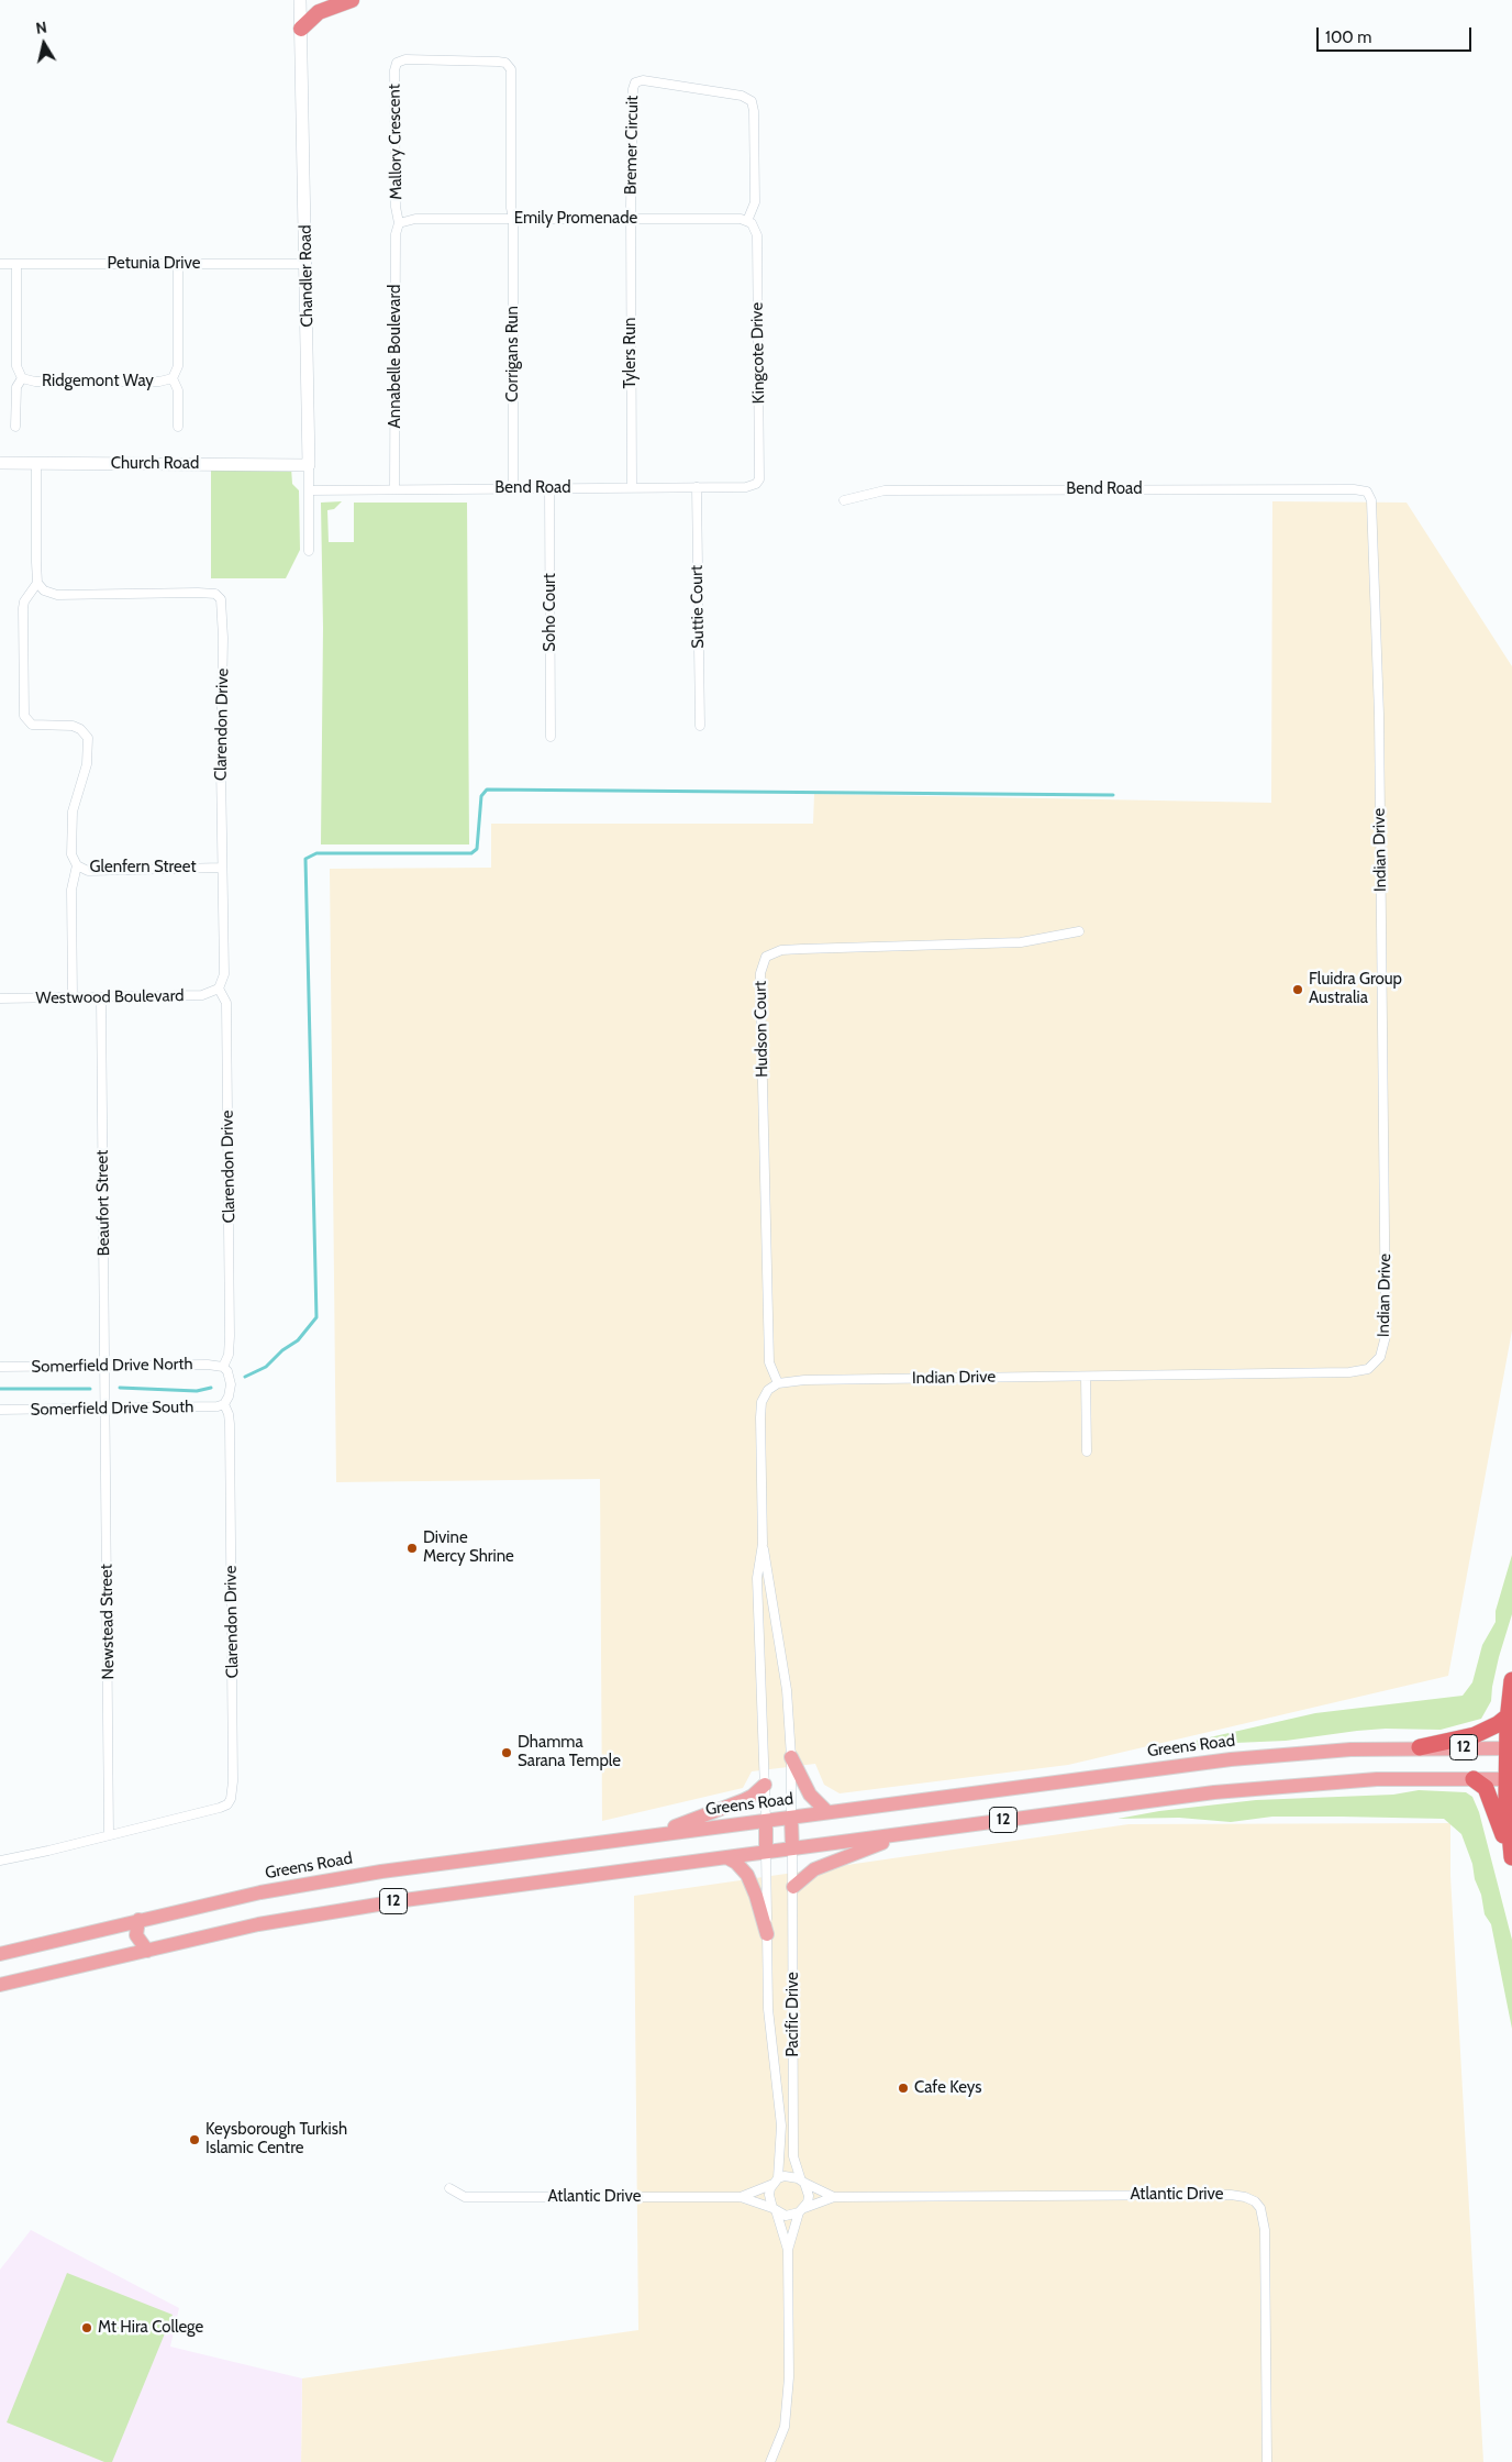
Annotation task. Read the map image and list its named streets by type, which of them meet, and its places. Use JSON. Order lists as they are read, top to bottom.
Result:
{
  "streets": {
    "main road": [
      "Chandler Road",
      "Church Road",
      "Greens Road",
      "12"
    ],
    "street": [
      "Mallory Crescent",
      "Bremer Circuit",
      "Emily Promenade",
      "Petunia Drive",
      "Tylers Run",
      "Kingcote Drive",
      "Corrigans Run",
      "Annabelle Boulevard",
      "Ridgemont Way",
      "Bend Road",
      "Suttie Court",
      "Soho Court",
      "Clarendon Drive",
      "Indian Drive",
      "Glenfern Street",
      "Westwood Boulevard",
      "Hudson Court",
      "Beaufort Street",
      "Somerfield Drive North",
      "Somerfield Drive South",
      "Newstead Street",
      "Pacific Drive",
      "Atlantic Drive"
    ]
  },
  "crossings": [
    ["Mallory Crescent", "Emily Promenade"],
    ["Mallory Crescent", "Corrigans Run"],
    ["Mallory Crescent", "Annabelle Boulevard"],
    ["Bremer Circuit", "Emily Promenade"],
    ["Bremer Circuit", "Tylers Run"],
    ["Bremer Circuit", "Kingcote Drive"],
    ["Emily Promenade", "Tylers Run"],
    ["Emily Promenade", "Kingcote Drive"],
    ["Emily Promenade", "Corrigans Run"],
    ["Emily Promenade", "Annabelle Boulevard"],
    ["Petunia Drive", "Chandler Road"],
    ["Chandler Road", "Church Road"],
    ["Chandler Road", "Bend Road"],
    ["Tylers Run", "Bend Road"],
    ["Kingcote Drive", "Bend Road"],
    ["Corrigans Run", "Bend Road"],
    ["Annabelle Boulevard", "Bend Road"],
    ["Bend Road", "Suttie Court"],
    ["Bend Road", "Soho Court"],
    ["Bend Road", "Indian Drive"],
    ["Clarendon Drive", "Glenfern Street"],
    ["Clarendon Drive", "Westwood Boulevard"],
    ["Clarendon Drive", "Somerfield Drive North"],
    ["Clarendon Drive", "Somerfield Drive South"],
    ["Clarendon Drive", "Newstead Street"],
    ["Indian Drive", "Hudson Court"],
    ["Westwood Boulevard", "Beaufort Street"],
    ["Beaufort Street", "Somerfield Drive North"],
    ["Beaufort Street", "Somerfield Drive South"],
    ["Beaufort Street", "Newstead Street"],
    ["Somerfield Drive South", "Newstead Street"],
    ["12", "Pacific Drive"],
    ["Pacific Drive", "Atlantic Drive"]
  ],
  "places": [
    "Fluidra Group Australia",
    "Divine Mercy Shrine",
    "Dhamma Sarana Temple",
    "Cafe Keys",
    "Keysborough Turkish Islamic Centre",
    "Mt Hira College"
  ],
  "scale_bar": "100 m",
  "north": "top"
}
